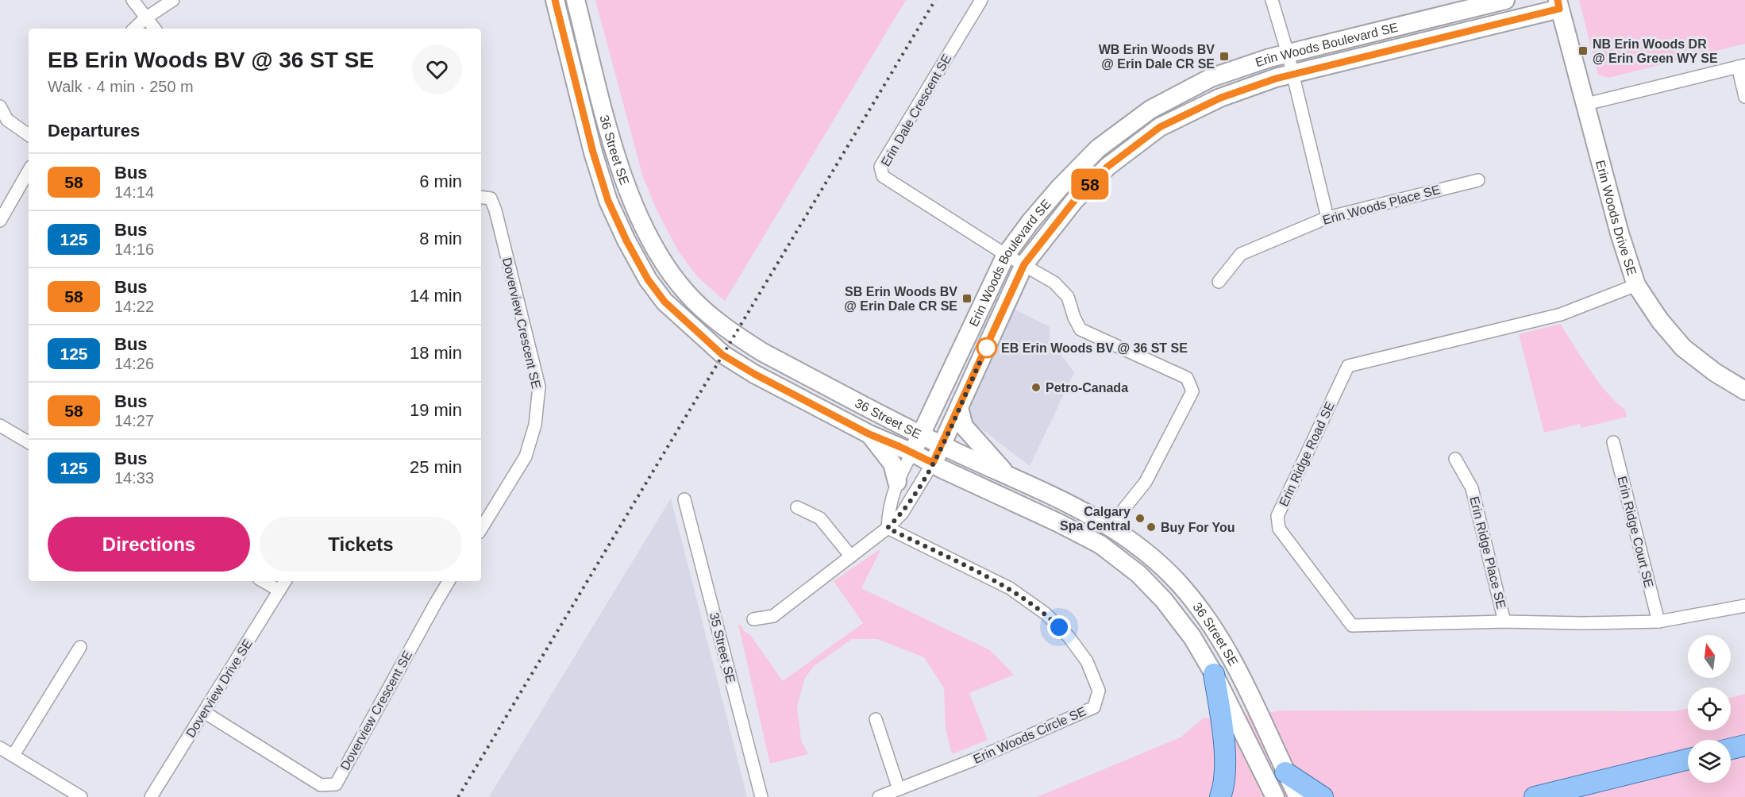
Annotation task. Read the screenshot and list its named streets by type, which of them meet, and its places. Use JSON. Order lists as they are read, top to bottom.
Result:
{
  "streets": {
    "main road": ["Erin Woods Boulevard SE", "36 Street SE", "Erin Woods Drive SE"],
    "street": [
      "Erin Dale Crescent SE",
      "Erin Woods Place SE",
      "Doverview Crescent SE",
      "Erin Ridge Road SE",
      "Erin Ridge Court SE",
      "Erin Ridge Place SE",
      "35 Street SE",
      "Doverview Drive SE",
      "Erin Woods Circle SE"
    ]
  },
  "crossings": [
    ["Erin Woods Boulevard SE", "Erin Dale Crescent SE"],
    ["Erin Woods Boulevard SE", "36 Street SE"],
    ["Erin Woods Boulevard SE", "Erin Woods Drive SE"],
    ["Erin Dale Crescent SE", "36 Street SE"],
    ["Erin Woods Drive SE", "Erin Ridge Road SE"],
    ["Doverview Crescent SE", "Doverview Drive SE"],
    ["Erin Ridge Road SE", "Erin Ridge Court SE"],
    ["Erin Ridge Road SE", "Erin Ridge Place SE"]
  ],
  "places": {
    "transit": ["NB Erin Woods DR @ Erin Green WY SE", "WB Erin Woods BV @ Erin Dale CR SE", "SB Erin Woods BV @ Erin Dale CR SE"],
    "other": [
      "EB Erin Woods BV @ 36 ST SE",
      "Petro-Canada",
      "Calgary Spa Central",
      "Buy For You"
    ]
  },
  "lines": ["bus line 58"],
  "north": "top",
  "page": {
    "on_map": "58",
    "heading": [
      ["EB Erin Woods BV @ 36 ST SE", "Walk · 4 min · 250 m"],
      "Departures"
    ],
    "list": [
      {
        "mark": "58",
        "name": "Bus",
        "note": "14:14",
        "value": "6 min"
      },
      {
        "mark": "125",
        "name": "Bus",
        "note": "14:16",
        "value": "8 min"
      },
      {
        "mark": "58",
        "name": "Bus",
        "note": "14:22",
        "value": "14 min"
      },
      {
        "mark": "125",
        "name": "Bus",
        "note": "14:26",
        "value": "18 min"
      },
      {
        "mark": "58",
        "name": "Bus",
        "note": "14:27",
        "value": "19 min"
      },
      {
        "mark": "125",
        "name": "Bus",
        "note": "14:33",
        "value": "25 min"
      }
    ],
    "buttons": ["Directions", "Tickets"]
  }
}
